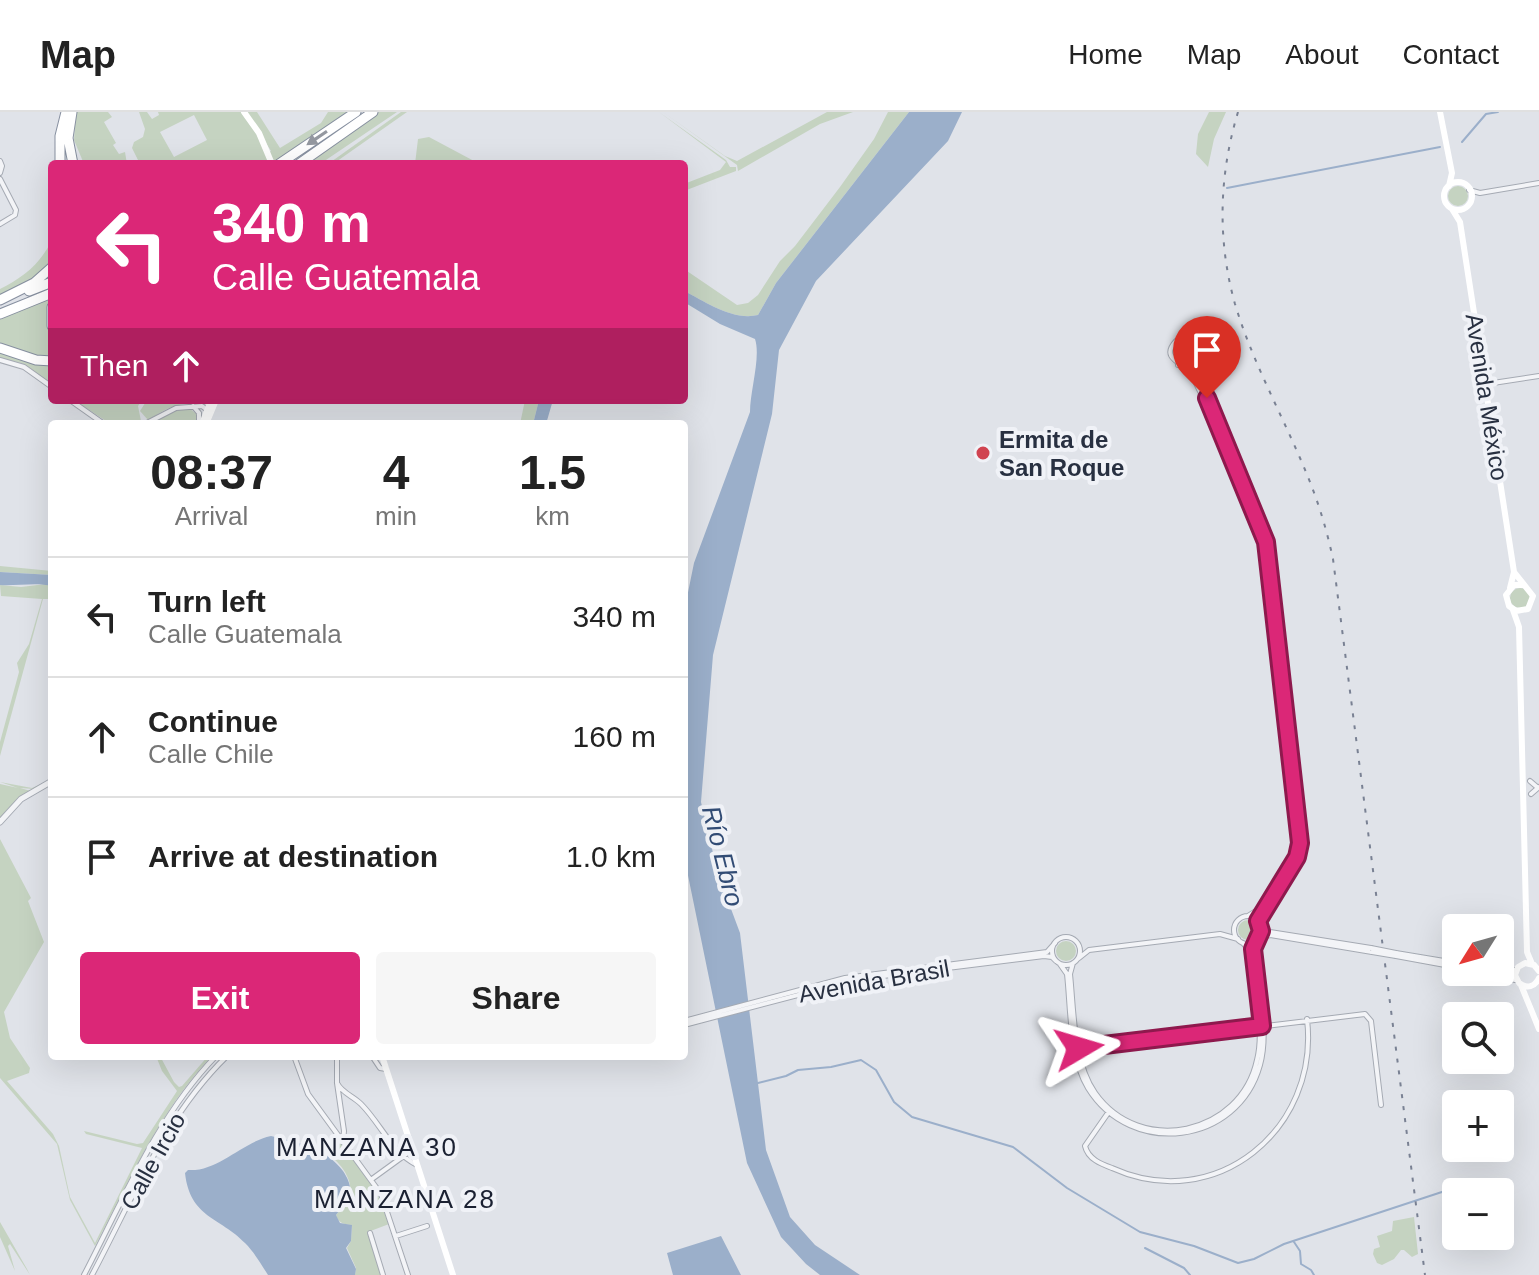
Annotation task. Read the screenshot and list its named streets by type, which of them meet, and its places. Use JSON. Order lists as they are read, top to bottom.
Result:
{
  "streets": {
    "main road": ["Avenida México"],
    "street": ["Avenida Brasil", "Calle Ircio"]
  },
  "districts": ["MANZANA 30", "MANZANA 28"],
  "water": ["Río Ebro"],
  "places": ["Ermita de San Roque"],
  "north": "bottom left",
  "page": {
    "header": "Map",
    "nav": [
      "Home",
      "Map",
      "About",
      "Contact"
    ],
    "turn": ["340 m", "Calle Guatemala"],
    "then": "Then",
    "eta": [
      "08:37",
      "Arrival",
      "4",
      "min",
      "1.5",
      "km"
    ],
    "list": [
      {
        "name": "Turn left",
        "note": "Calle Guatemala",
        "value": "340 m"
      },
      {
        "name": "Continue",
        "note": "Calle Chile",
        "value": "160 m"
      },
      {
        "name": "Arrive at destination",
        "value": "1.0 km"
      }
    ],
    "map_buttons": ["+", "−"],
    "buttons": ["Exit", "Share"]
  }
}
